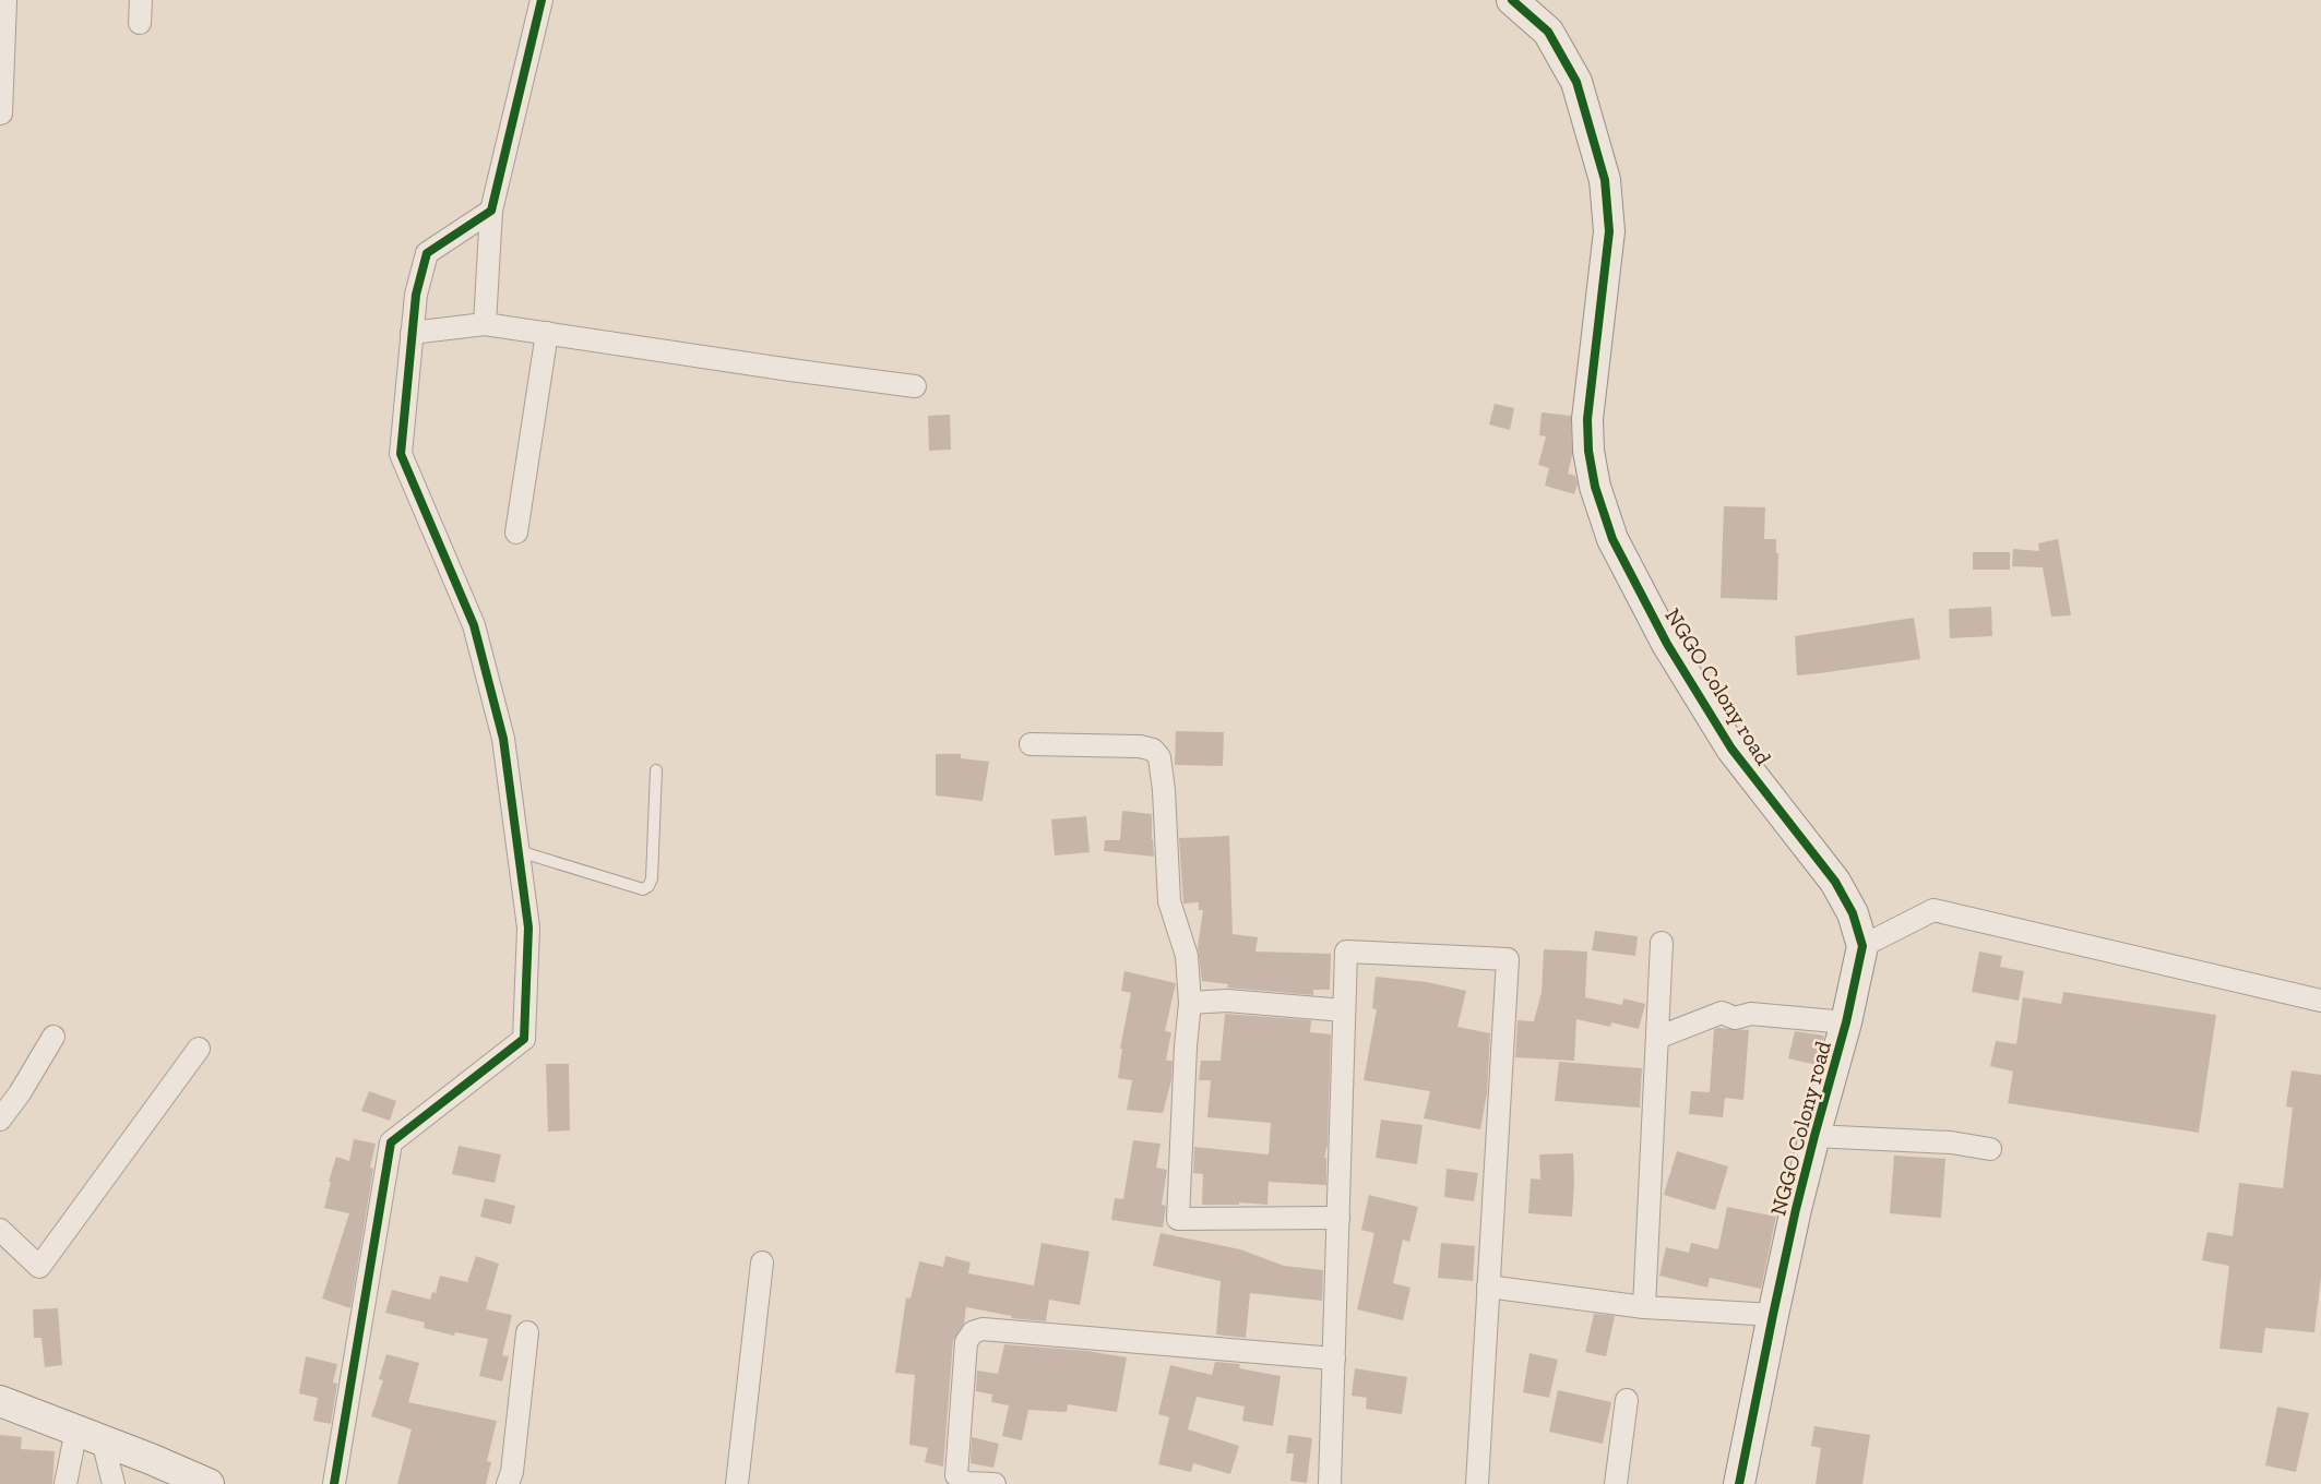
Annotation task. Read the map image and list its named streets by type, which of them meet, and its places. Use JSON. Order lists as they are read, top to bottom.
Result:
{
  "streets": {
    "street": ["NGGO Colony road"]
  }
}
